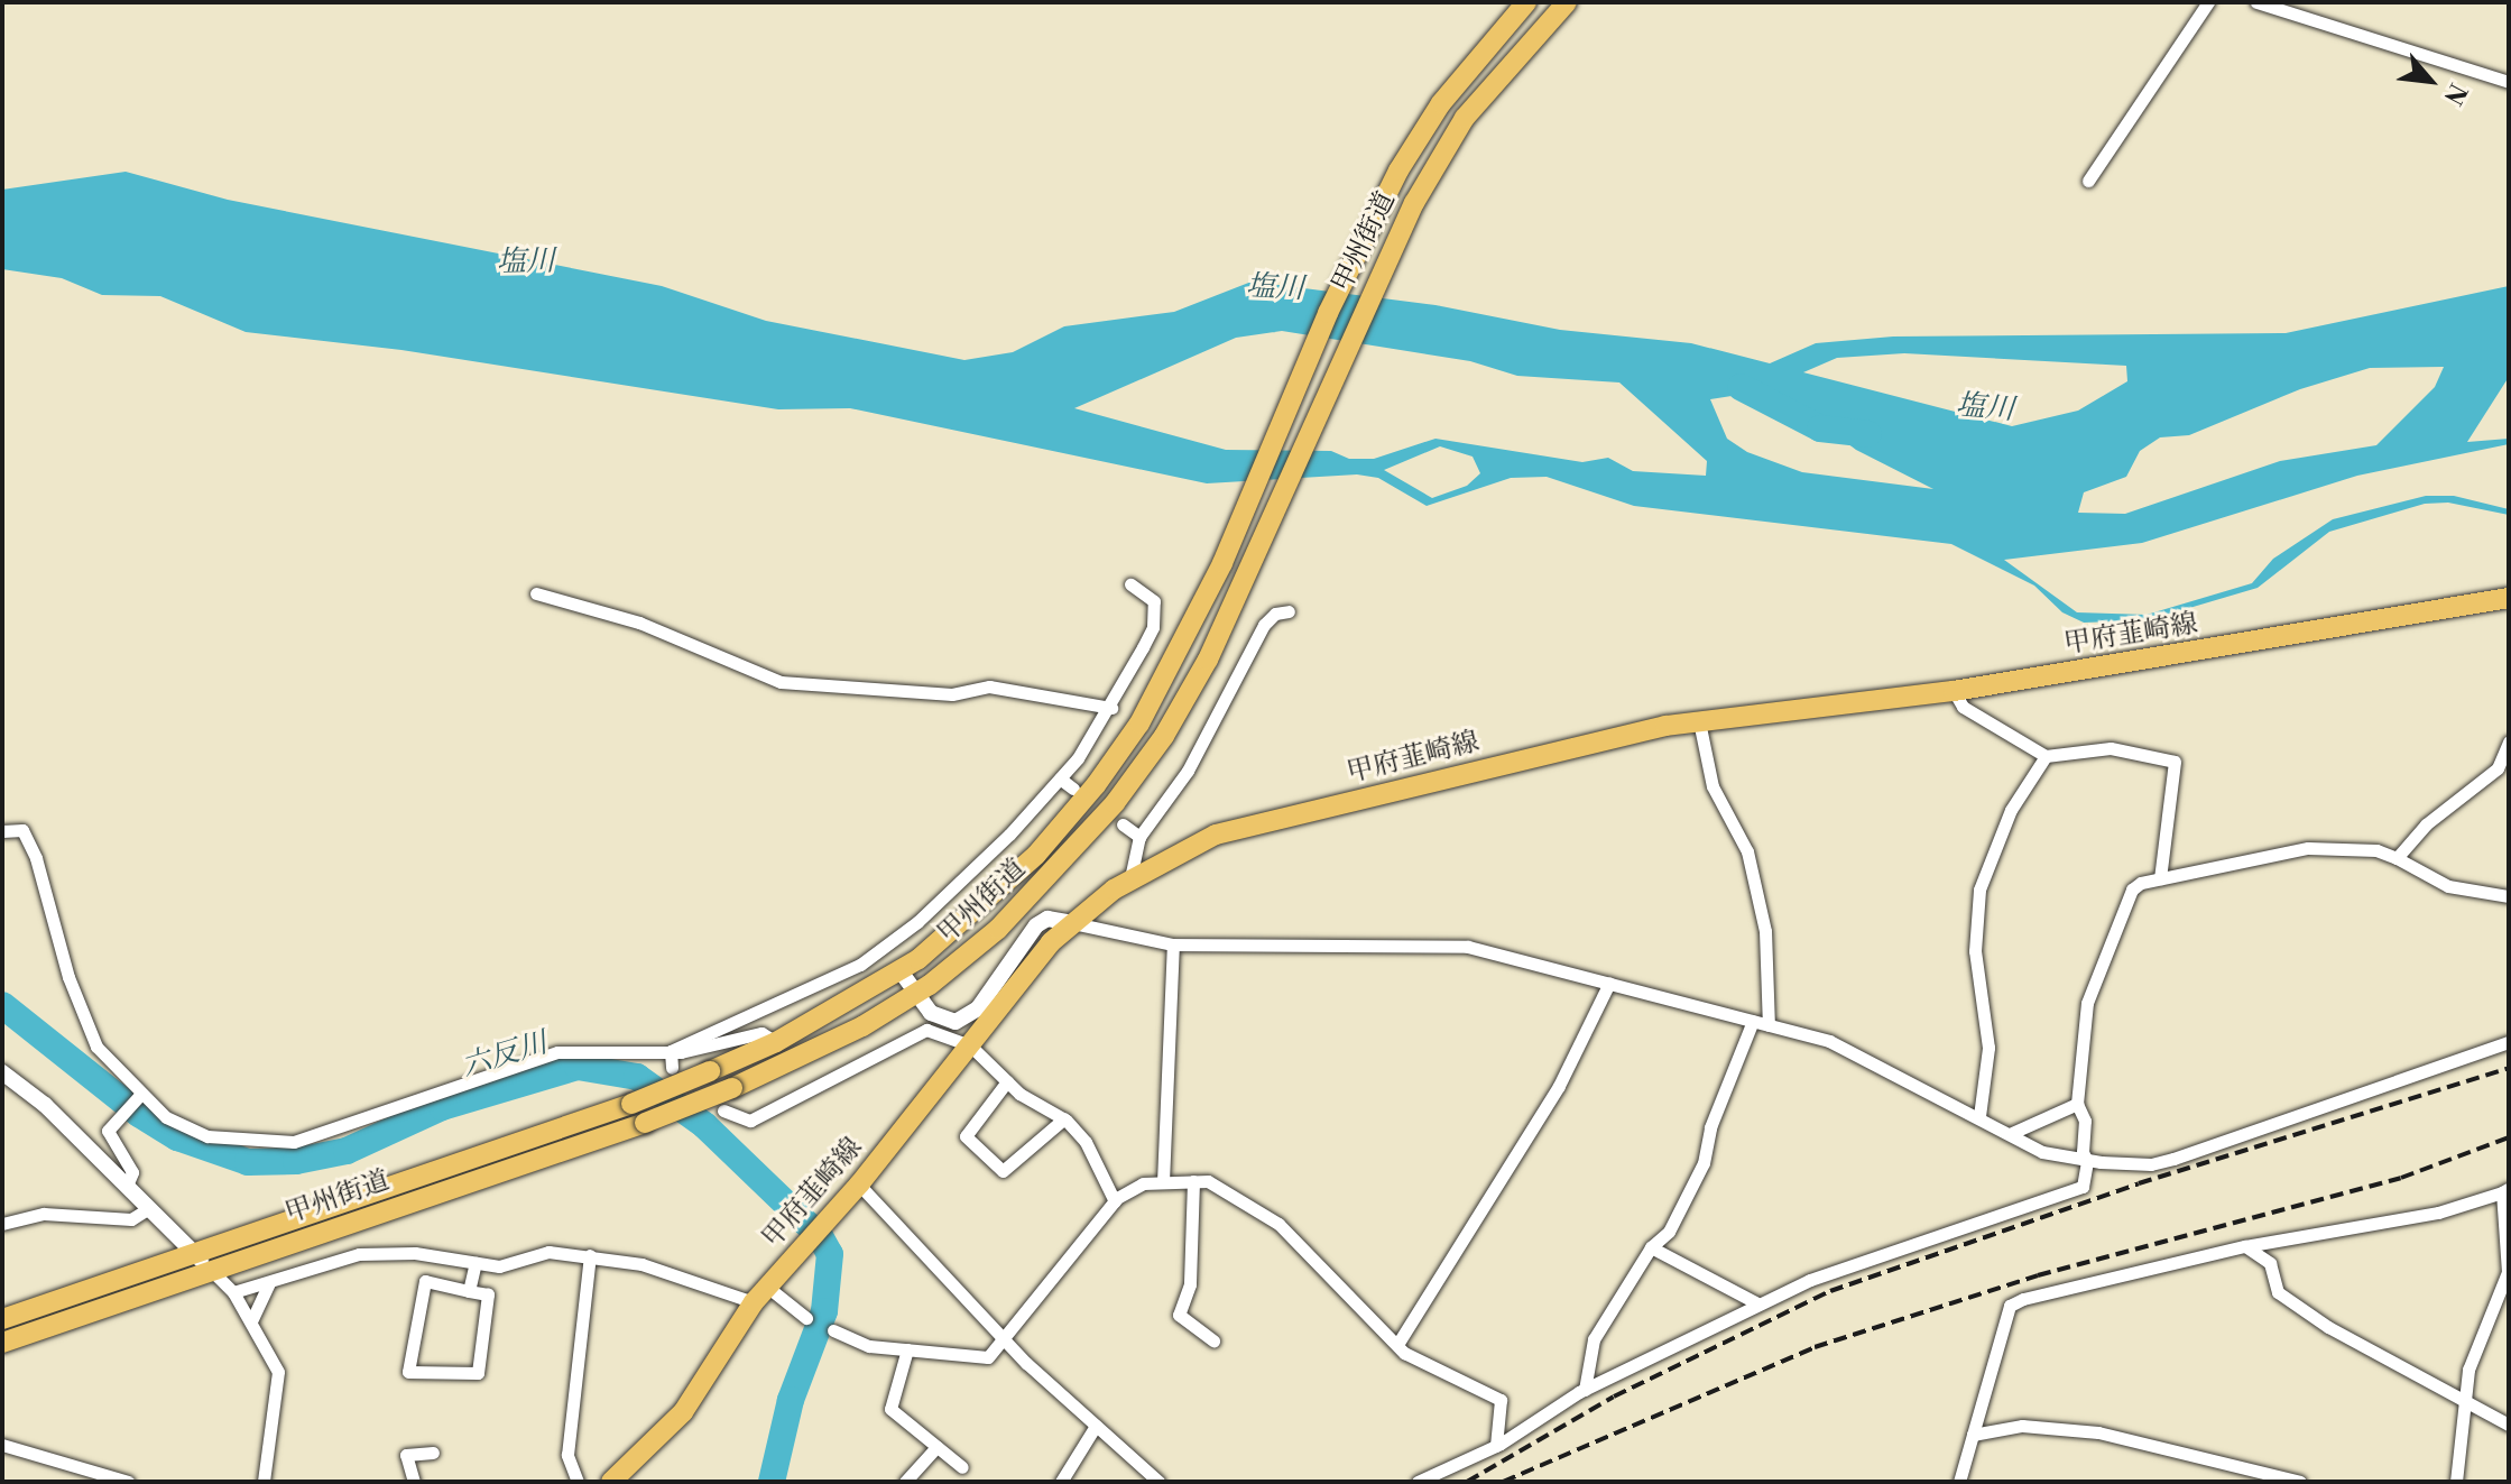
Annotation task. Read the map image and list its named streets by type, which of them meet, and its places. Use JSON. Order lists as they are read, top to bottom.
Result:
{
  "streets": {
    "main road": ["甲州街道", "甲府韮崎線"]
  },
  "water": ["塩川", "六反川"],
  "north": "bottom right"
}
